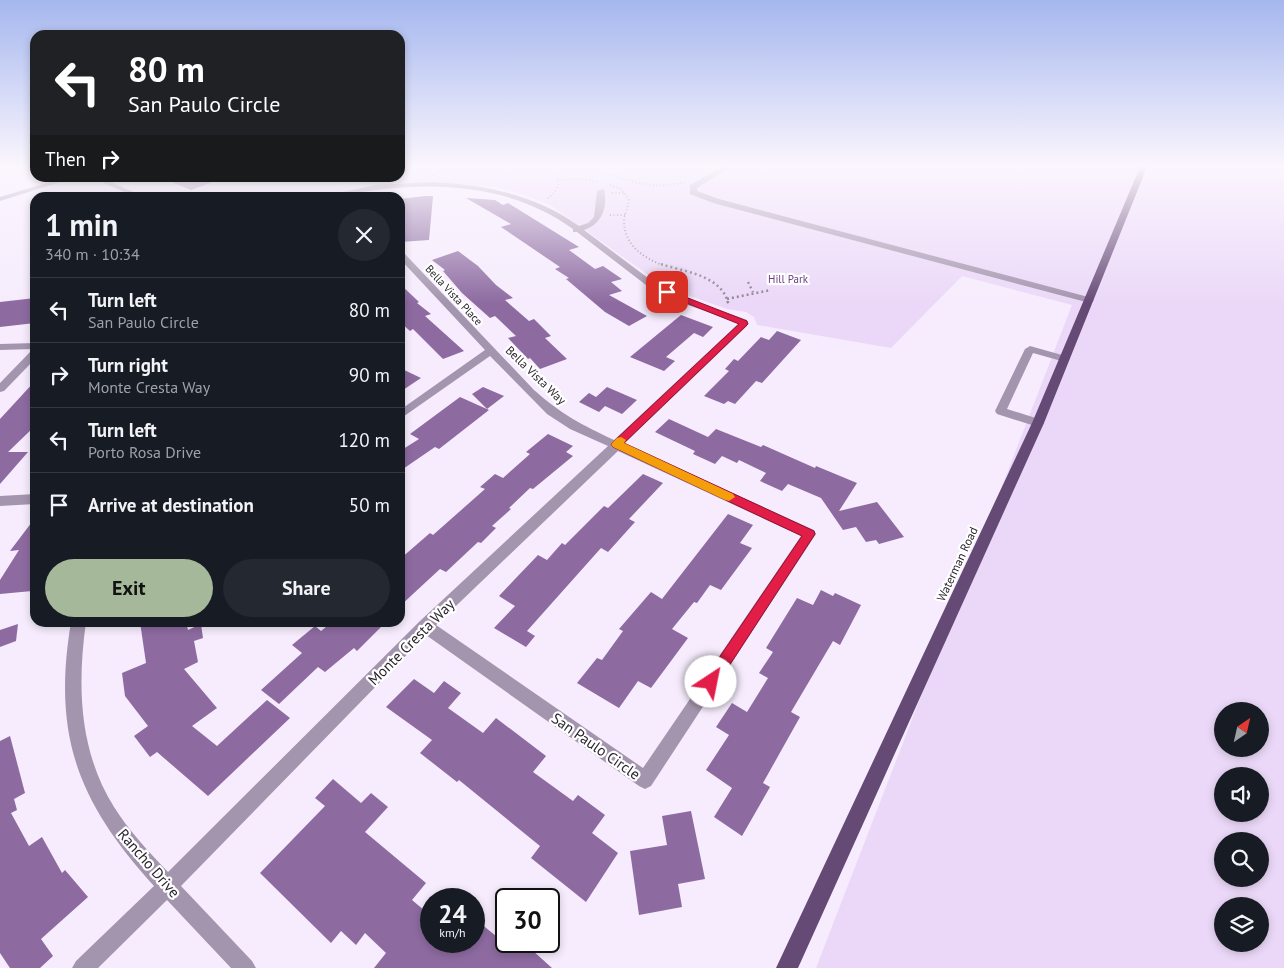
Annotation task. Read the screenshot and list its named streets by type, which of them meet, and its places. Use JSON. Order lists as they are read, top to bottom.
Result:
{
  "streets": {
    "main road": ["Waterman Road"],
    "street": [
      "Bella Vista Place",
      "Bella Vista Way",
      "Monte Cresta Way",
      "San Paulo Circle",
      "Rancho Drive"
    ]
  },
  "crossings": [
    ["Bella Vista Place", "Bella Vista Way"],
    ["Bella Vista Way", "Monte Cresta Way"],
    ["Bella Vista Way", "San Paulo Circle"],
    ["Monte Cresta Way", "San Paulo Circle"],
    ["Monte Cresta Way", "Rancho Drive"]
  ],
  "parks": ["Hill Park"],
  "north": "top right",
  "page": {
    "turn": ["80 m", "San Paulo Circle"],
    "then": "Then",
    "heading": ["1 min", "340 m · 10:34"],
    "list": [
      {
        "name": "Turn left",
        "note": "San Paulo Circle",
        "value": "80 m"
      },
      {
        "name": "Turn right",
        "note": "Monte Cresta Way",
        "value": "90 m"
      },
      {
        "name": "Turn left",
        "note": "Porto Rosa Drive",
        "value": "120 m"
      },
      {
        "name": "Arrive at destination",
        "value": "50 m"
      }
    ],
    "buttons": ["Exit", "Share"],
    "speed": "24 km/h",
    "limit": "30"
  }
}
